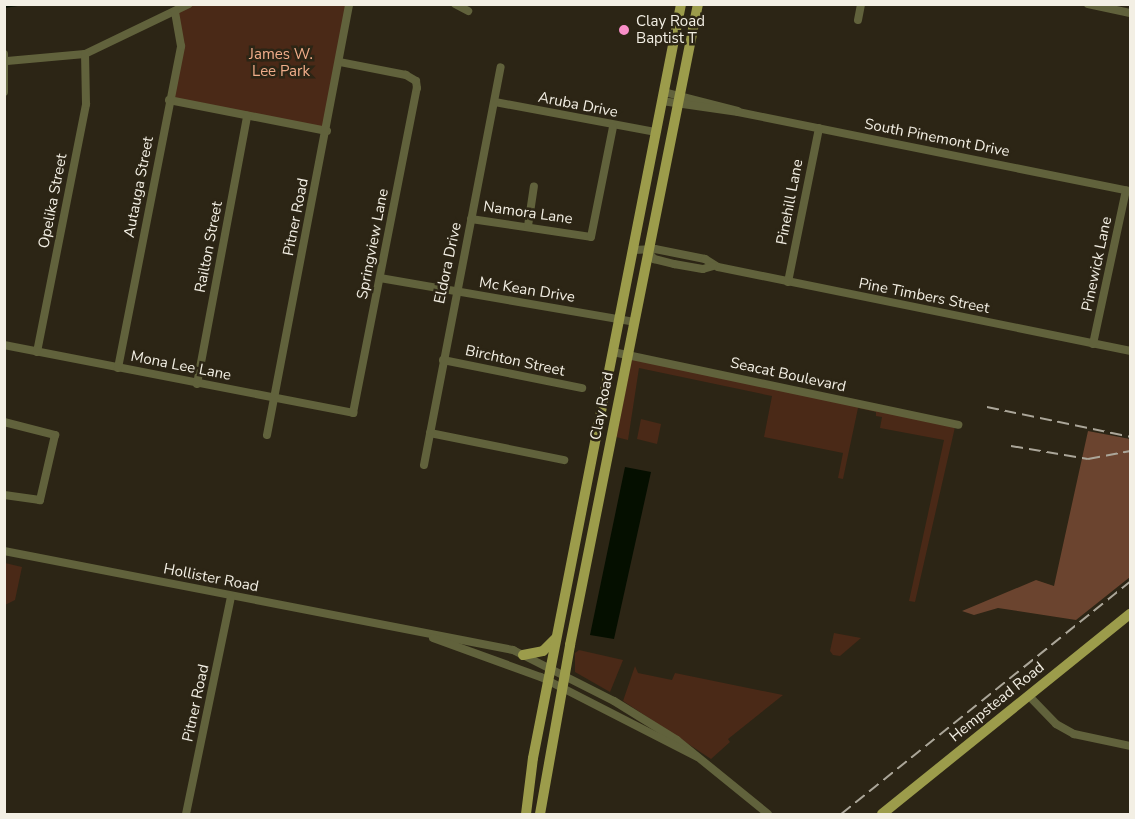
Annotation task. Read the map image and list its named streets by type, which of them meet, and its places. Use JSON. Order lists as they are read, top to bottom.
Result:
{
  "streets": {
    "main road": ["Clay Road", "Hempstead Road"],
    "street": [
      "Aruba Drive",
      "South Pinemont Drive",
      "Autauga Street",
      "Opelika Street",
      "Pinehill Lane",
      "Namora Lane",
      "Pitner Road",
      "Springview Lane",
      "Railton Street",
      "Eldora Drive",
      "Pinewick Lane",
      "Mc Kean Drive",
      "Pine Timbers Street",
      "Birchton Street",
      "Mona Lee Lane",
      "Seacat Boulevard",
      "Hollister Road"
    ]
  },
  "crossings": [
    ["Aruba Drive", "Namora Lane"],
    ["Aruba Drive", "Eldora Drive"],
    ["Aruba Drive", "Clay Road"],
    ["South Pinemont Drive", "Pinehill Lane"],
    ["South Pinemont Drive", "Pinewick Lane"],
    ["South Pinemont Drive", "Clay Road"],
    ["Autauga Street", "Mona Lee Lane"],
    ["Opelika Street", "Mona Lee Lane"],
    ["Pinehill Lane", "Pine Timbers Street"],
    ["Namora Lane", "Eldora Drive"],
    ["Pitner Road", "Springview Lane"],
    ["Pitner Road", "Mona Lee Lane"],
    ["Pitner Road", "Hollister Road"],
    ["Springview Lane", "Mc Kean Drive"],
    ["Springview Lane", "Mona Lee Lane"],
    ["Railton Street", "Mona Lee Lane"],
    ["Eldora Drive", "Mc Kean Drive"],
    ["Eldora Drive", "Birchton Street"],
    ["Pinewick Lane", "Pine Timbers Street"],
    ["Mc Kean Drive", "Clay Road"],
    ["Pine Timbers Street", "Clay Road"],
    ["Seacat Boulevard", "Clay Road"],
    ["Clay Road", "Hollister Road"]
  ],
  "parks": ["James W. Lee Park"],
  "places": ["Clay Road Baptist T"]
}
